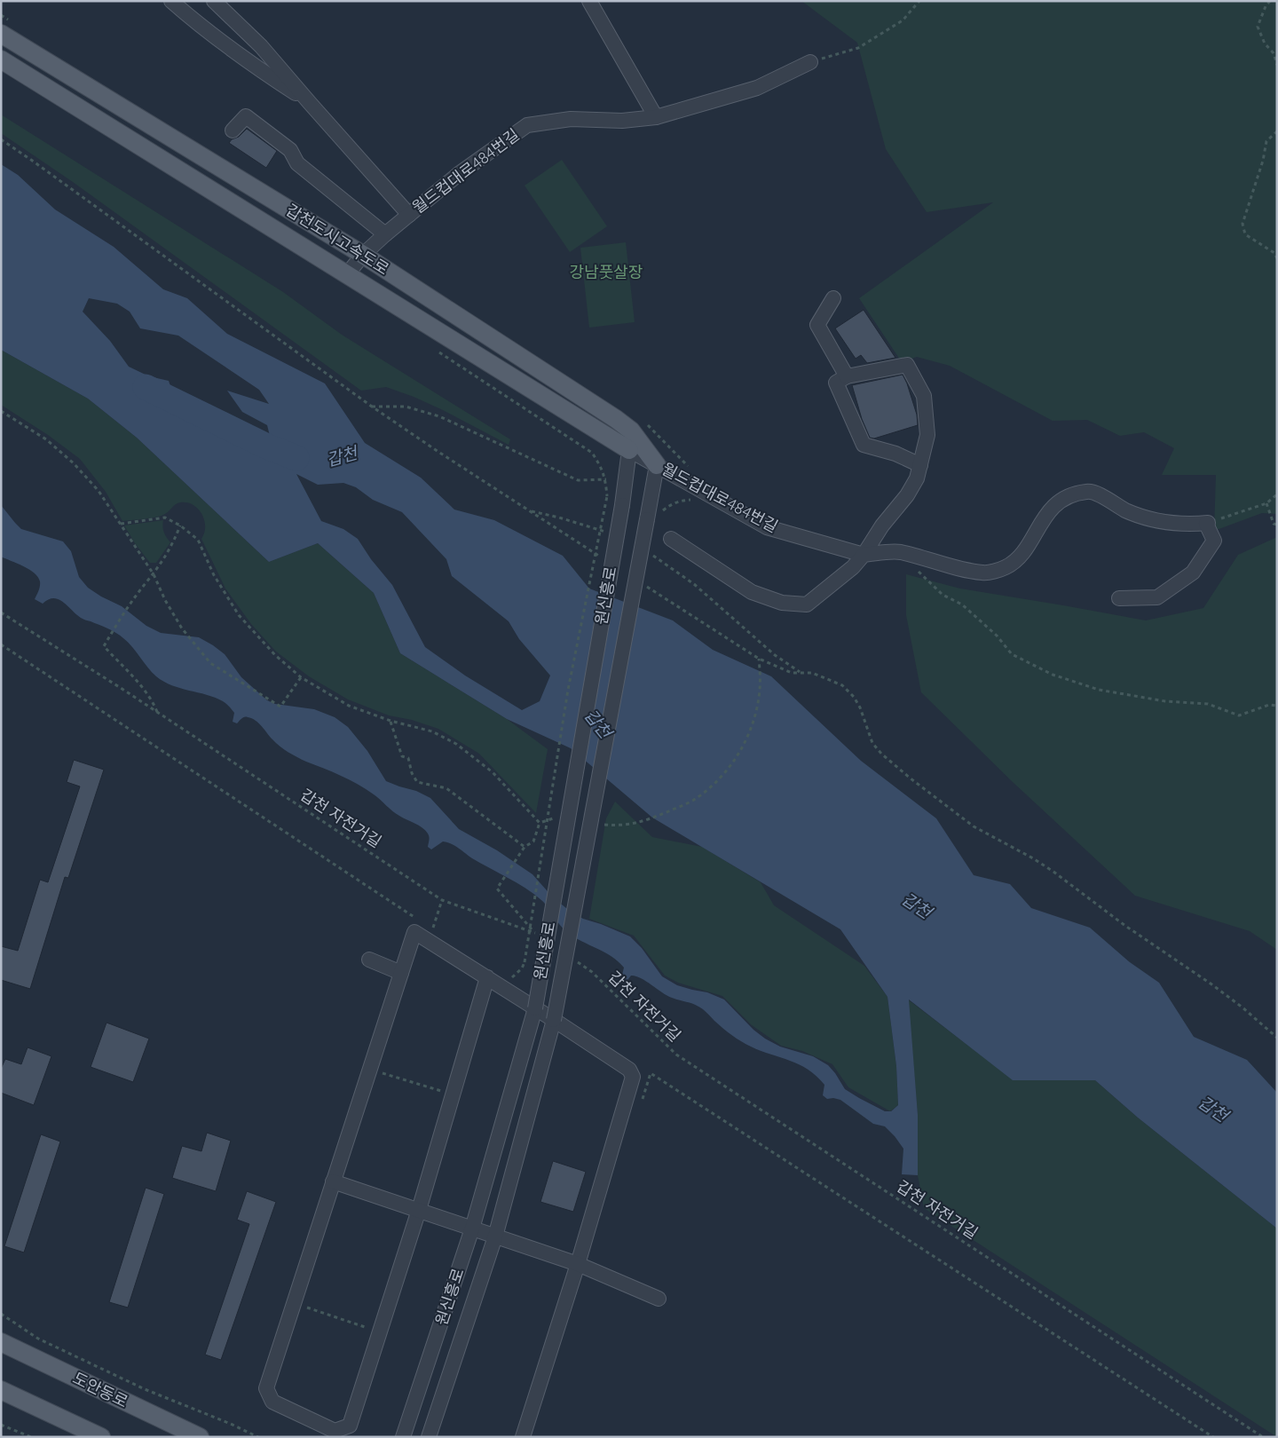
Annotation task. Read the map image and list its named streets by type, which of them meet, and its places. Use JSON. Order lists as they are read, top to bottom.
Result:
{
  "streets": {
    "main road": ["갑천도시고속도로", "도안동로"],
    "street": ["월드컵대로484번길", "원신흥로"],
    "path": ["갑천 자전거길"]
  },
  "crossings": [
    ["월드컵대로484번길", "갑천도시고속도로"],
    ["월드컵대로484번길", "원신흥로"],
    ["갑천도시고속도로", "원신흥로"]
  ],
  "water": ["갑천"],
  "parks": ["강남풋살장"]
}
